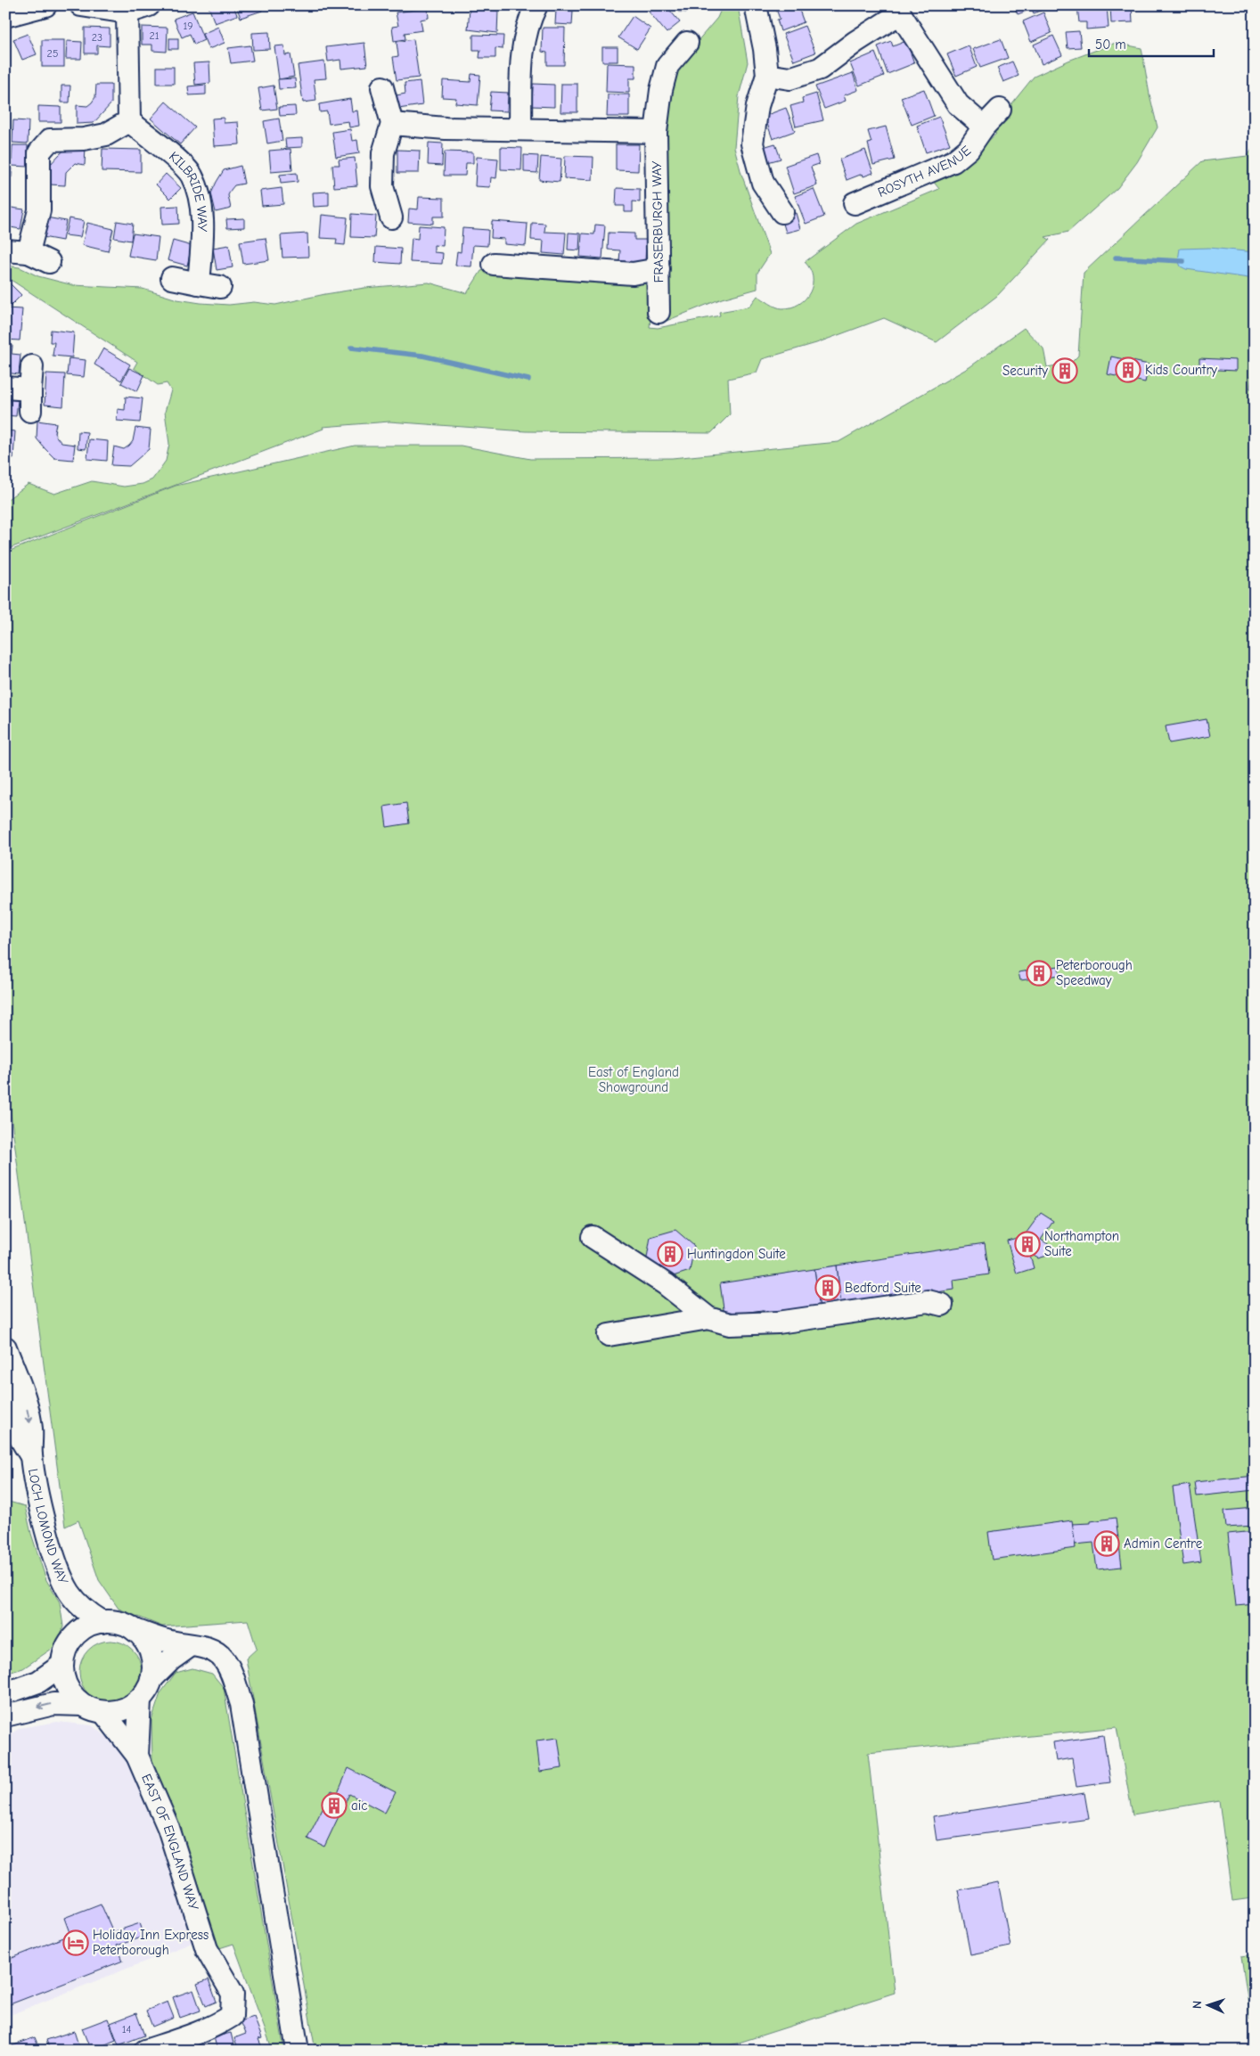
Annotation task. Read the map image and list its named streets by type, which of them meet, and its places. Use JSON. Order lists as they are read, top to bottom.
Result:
{
  "streets": {
    "street": [
      "ROSYTH AVENUE",
      "KILBRIDE WAY",
      "FRASERBURGH WAY",
      "LOCH LOMOND WAY",
      "EAST OF ENGLAND WAY"
    ]
  },
  "crossings": [
    ["LOCH LOMOND WAY", "EAST OF ENGLAND WAY"]
  ],
  "parks": ["East of England Showground"],
  "places": {
    "building": [
      "Kids Country",
      "Security",
      "Peterborough Speedway",
      "Northampton Suite",
      "Huntingdon Suite",
      "Bedford Suite",
      "Admin Centre",
      "aic"
    ],
    "hotel": ["Holiday Inn Express Peterborough"]
  },
  "house_numbers": [
    "19",
    "21",
    "23",
    "25",
    "14"
  ],
  "scale_bar": "50 m",
  "north": "left"
}
